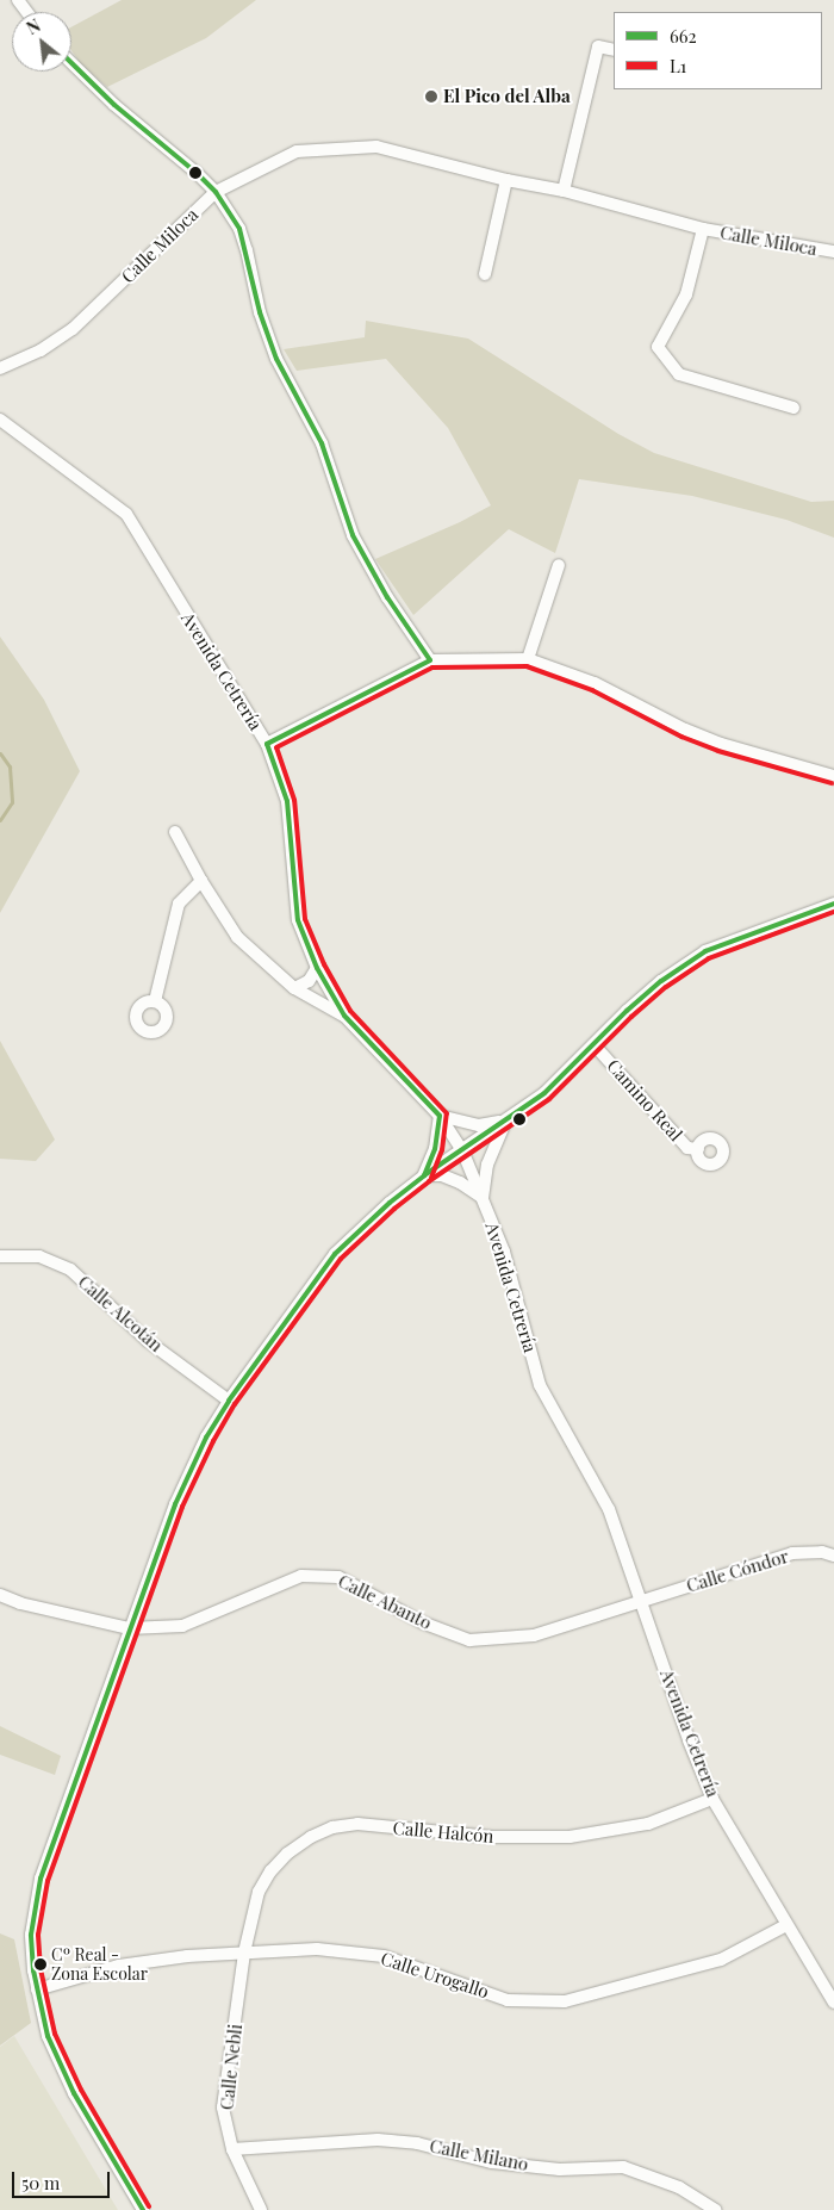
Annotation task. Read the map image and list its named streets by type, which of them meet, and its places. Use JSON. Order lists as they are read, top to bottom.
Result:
{
  "streets": {
    "street": [
      "Calle Miloca",
      "Avenida Cetrería",
      "Camino Real",
      "Calle Alcotán",
      "Calle Cóndor",
      "Calle Abanto",
      "Calle Halcón",
      "Calle Urogallo",
      "Calle Nebli",
      "Calle Milano"
    ]
  },
  "crossings": [
    ["Avenida Cetrería", "Camino Real"],
    ["Avenida Cetrería", "Calle Cóndor"],
    ["Avenida Cetrería", "Calle Abanto"],
    ["Avenida Cetrería", "Calle Halcón"],
    ["Avenida Cetrería", "Calle Urogallo"],
    ["Camino Real", "Calle Alcotán"],
    ["Camino Real", "Calle Abanto"],
    ["Camino Real", "Calle Urogallo"],
    ["Calle Cóndor", "Calle Abanto"],
    ["Calle Halcón", "Calle Urogallo"],
    ["Calle Halcón", "Calle Nebli"],
    ["Calle Urogallo", "Calle Nebli"],
    ["Calle Nebli", "Calle Milano"]
  ],
  "places": ["El Pico del Alba", "Cº Real - Zona Escolar"],
  "lines": ["transit line 662", "transit line L1"],
  "legend": ["662", "L1"],
  "scale_bar": "50 m",
  "north": "top left"
}
